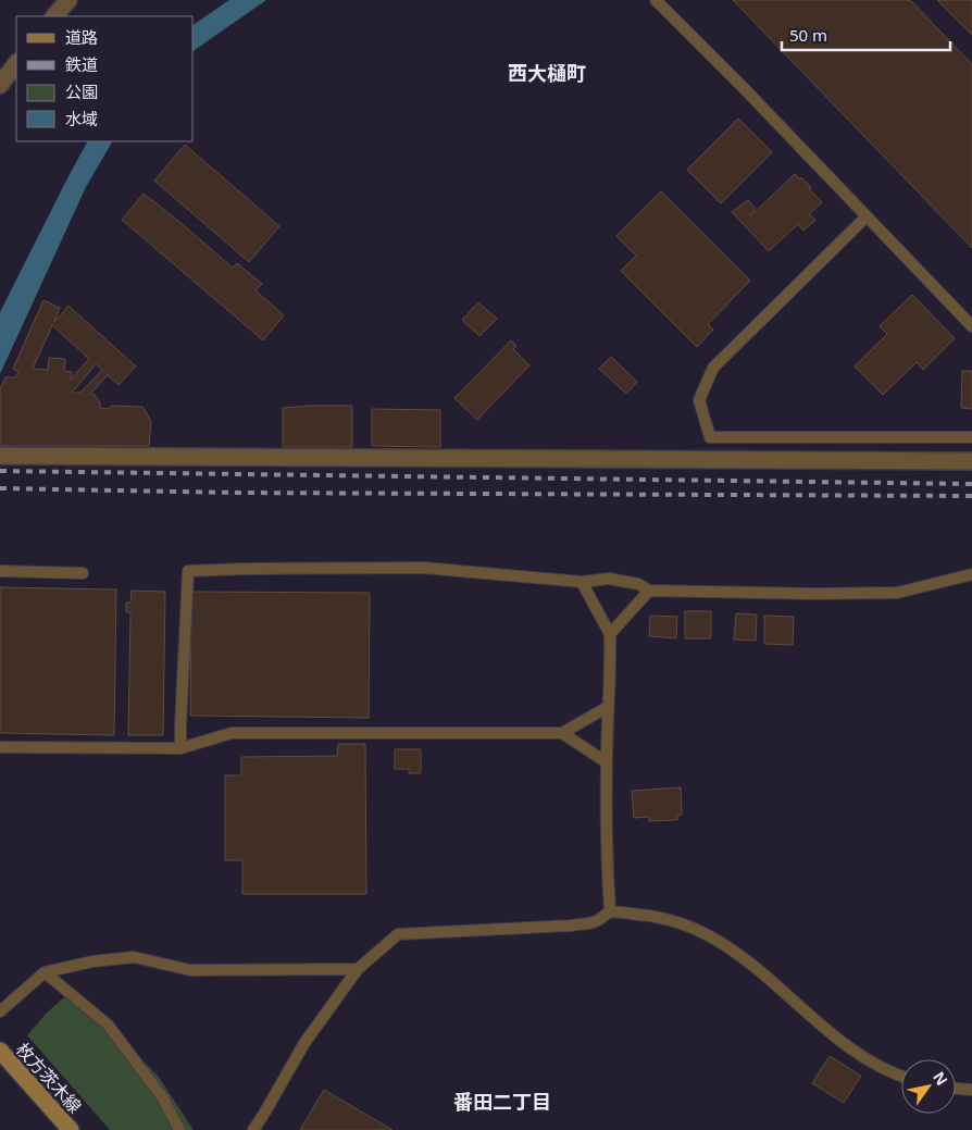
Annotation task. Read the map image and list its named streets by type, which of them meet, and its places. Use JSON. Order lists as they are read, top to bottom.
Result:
{
  "streets": {
    "main road": ["枚方茨木線"]
  },
  "districts": ["西大樋町", "番田二丁目"],
  "legend": [
    "道路",
    "鉄道",
    "公園",
    "水域"
  ],
  "scale_bar": "50 m",
  "north": "top right"
}
